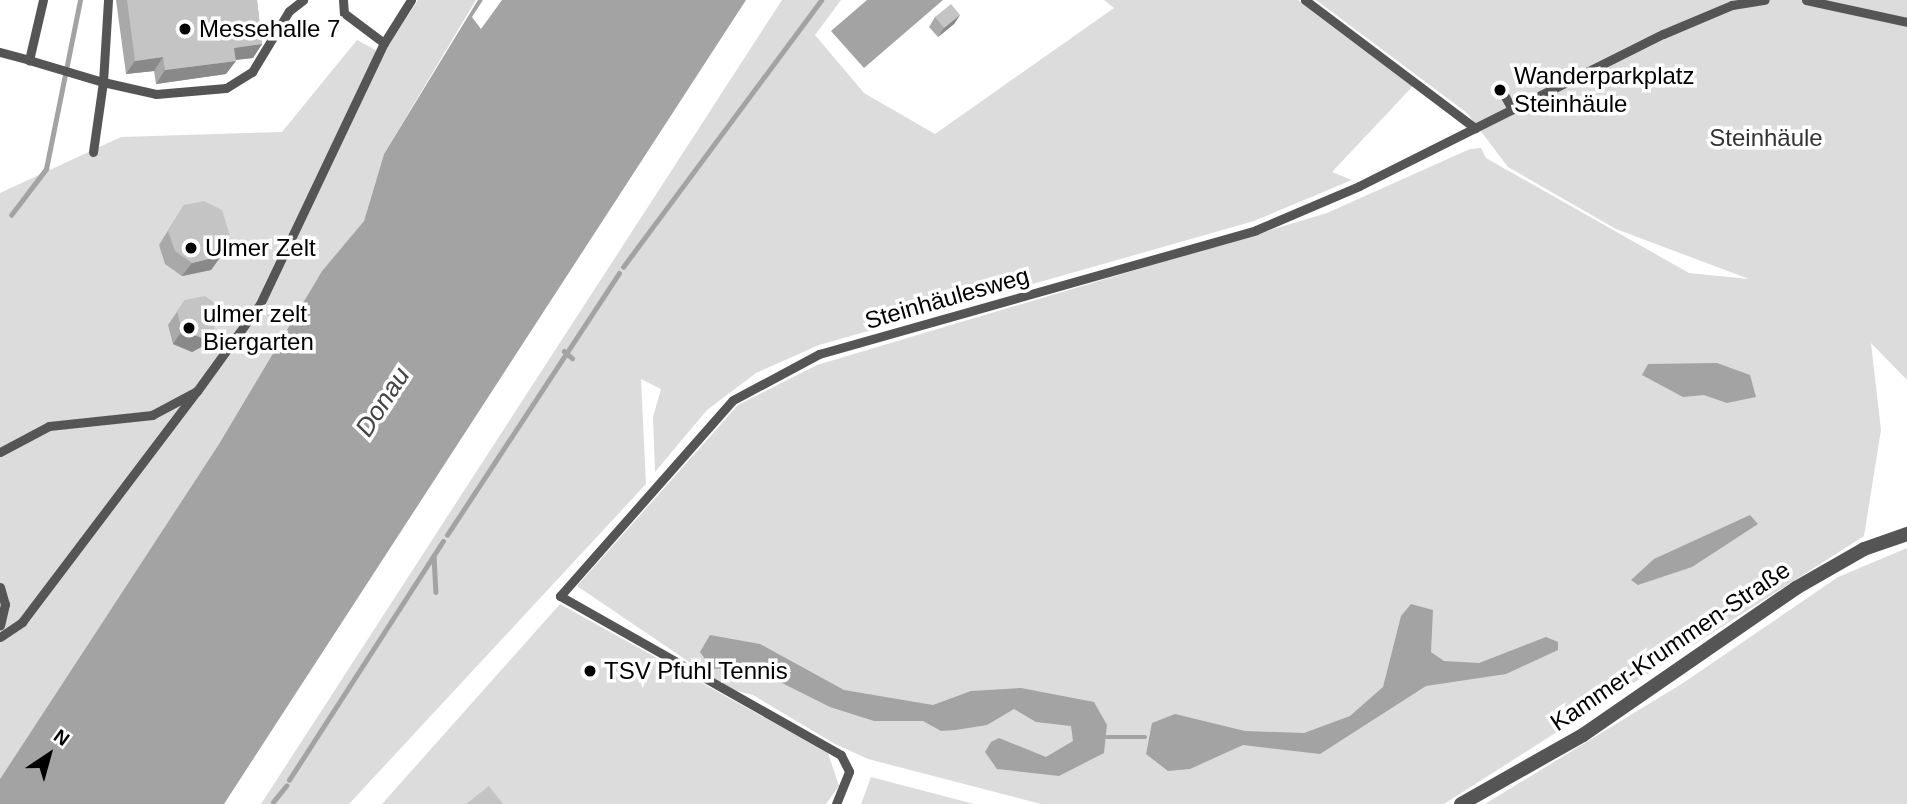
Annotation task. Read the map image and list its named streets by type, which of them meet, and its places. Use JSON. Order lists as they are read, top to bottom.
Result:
{
  "streets": {
    "street": ["Kammer-Krummen-Straße"],
    "lane": ["Steinhäulesweg"]
  },
  "water": ["Donau"],
  "parks": ["Steinhäule"],
  "places": [
    "Messehalle 7",
    "Wanderparkplatz Steinhäule",
    "Ulmer Zelt",
    "ulmer zelt Biergarten",
    "TSV Pfuhl Tennis"
  ],
  "north": "top right"
}
